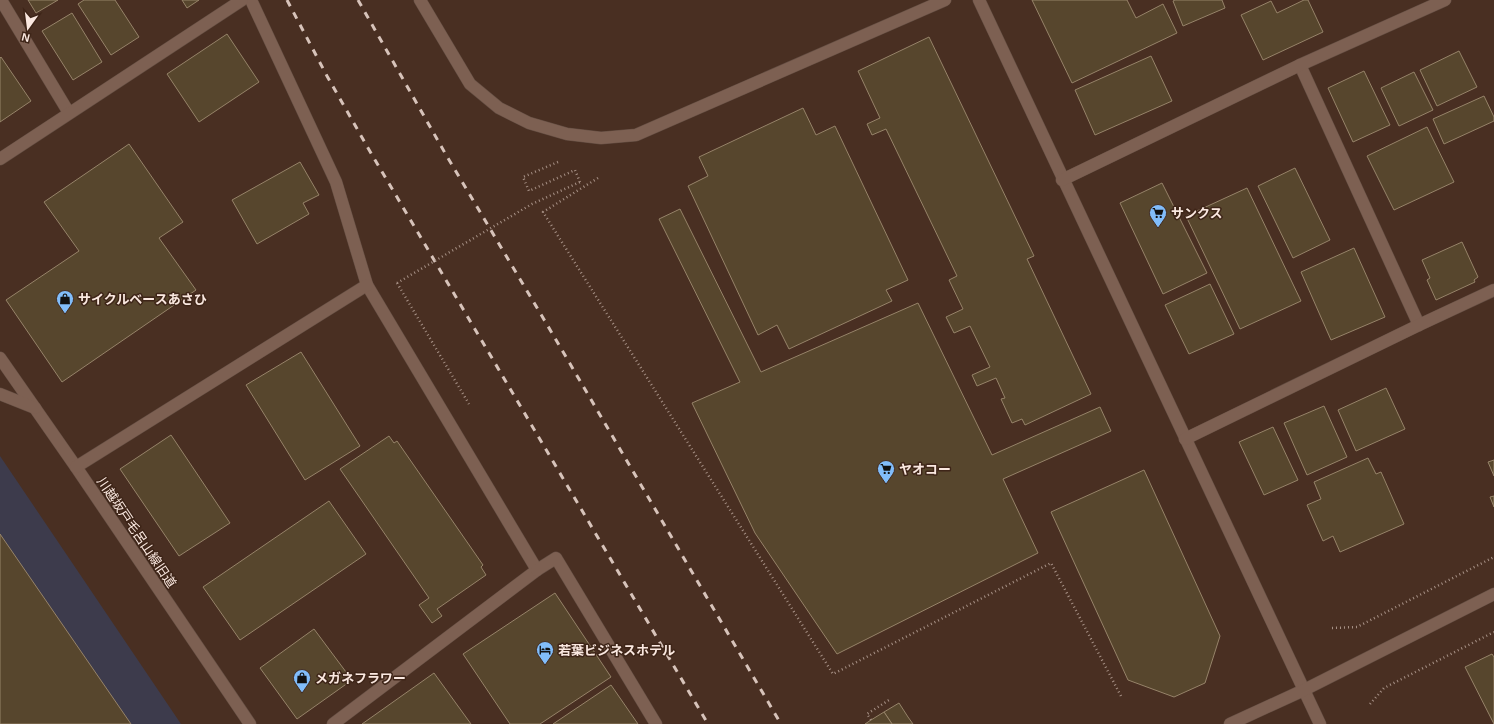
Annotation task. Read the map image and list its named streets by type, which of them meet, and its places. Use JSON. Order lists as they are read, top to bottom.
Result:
{
  "streets": {
    "street": ["川越坂戸毛呂山線旧道"]
  },
  "places": {
    "supermarket": ["サンクス", "ヤオコー"],
    "shop": ["サイクルベースあさひ", "メガネフラワー"],
    "hotel": ["若葉ビジネスホテル"]
  },
  "north": "bottom"
}
